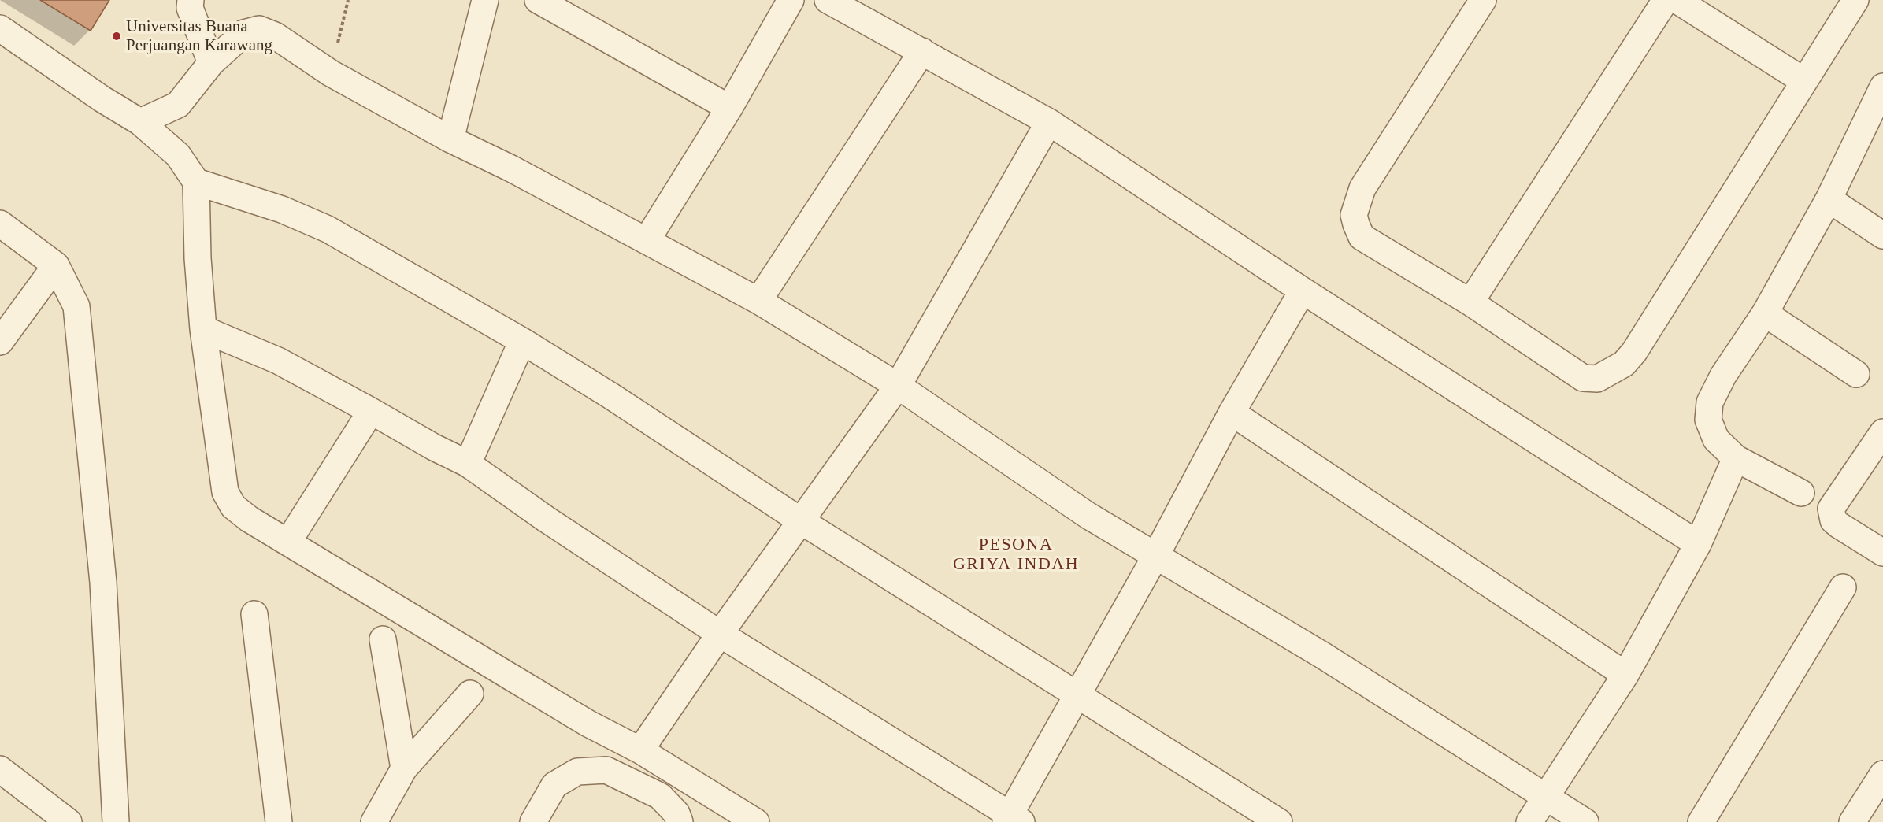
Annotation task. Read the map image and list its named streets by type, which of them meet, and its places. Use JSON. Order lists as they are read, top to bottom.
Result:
{
  "districts": ["PESONA GRIYA INDAH"],
  "places": ["Universitas Buana Perjuangan Karawang"]
}
